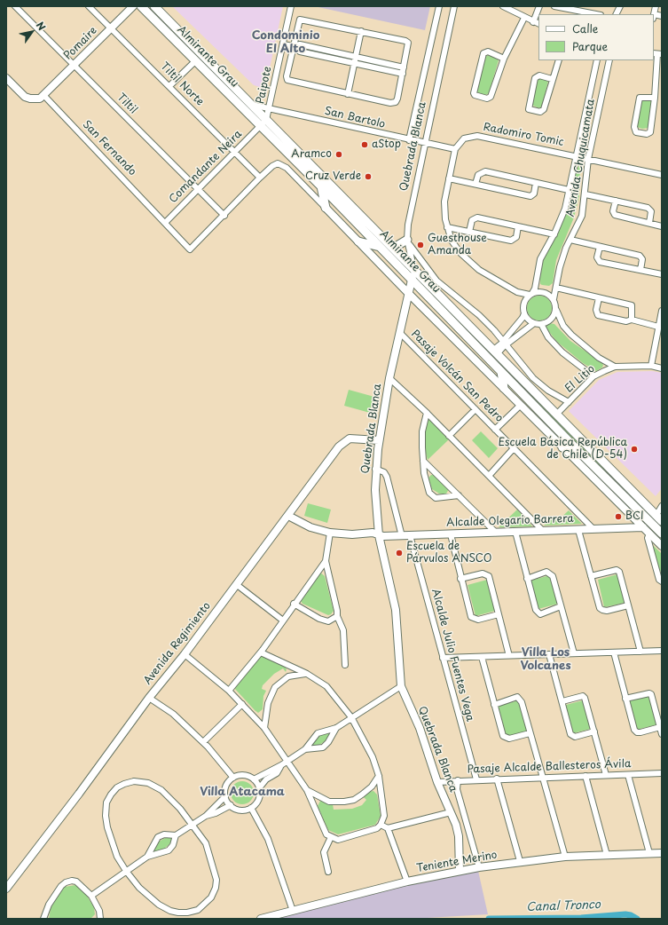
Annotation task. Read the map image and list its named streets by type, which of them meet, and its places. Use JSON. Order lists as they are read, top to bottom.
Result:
{
  "streets": {
    "main road": ["Almirante Grau"],
    "street": [
      "Pomaire",
      "Tiltil Norte",
      "Paipote",
      "Tiltil",
      "San Bartolo",
      "Radomiro Tomic",
      "Quebrada Blanca",
      "San Fernando",
      "Avenida Chuquicamata",
      "Comandante Neira",
      "Pasaje Volcán San Pedro",
      "El Litio",
      "Alcalde Olegario Barrera",
      "Avenida Regimiento",
      "Alcalde Julio Fuentes Vega",
      "Pasaje Alcalde Ballesteros Ávila",
      "Teniente Merino"
    ]
  },
  "crossings": [
    ["Pomaire", "Tiltil Norte"],
    ["Pomaire", "Tiltil"],
    ["Pomaire", "San Fernando"],
    ["Almirante Grau", "Tiltil Norte"],
    ["Almirante Grau", "Paipote"],
    ["Almirante Grau", "San Bartolo"],
    ["Almirante Grau", "Quebrada Blanca"],
    ["Almirante Grau", "Comandante Neira"],
    ["Almirante Grau", "El Litio"],
    ["Almirante Grau", "Alcalde Olegario Barrera"],
    ["Tiltil Norte", "Comandante Neira"],
    ["Paipote", "San Bartolo"],
    ["Paipote", "Comandante Neira"],
    ["Tiltil", "San Fernando"],
    ["Tiltil", "Comandante Neira"],
    ["San Bartolo", "Radomiro Tomic"],
    ["San Bartolo", "Quebrada Blanca"],
    ["Radomiro Tomic", "Avenida Chuquicamata"],
    ["Quebrada Blanca", "Pasaje Volcán San Pedro"],
    ["Quebrada Blanca", "Alcalde Olegario Barrera"],
    ["Quebrada Blanca", "Avenida Regimiento"],
    ["Quebrada Blanca", "Pasaje Alcalde Ballesteros Ávila"],
    ["Quebrada Blanca", "Teniente Merino"],
    ["San Fernando", "Comandante Neira"],
    ["Pasaje Volcán San Pedro", "Alcalde Olegario Barrera"],
    ["Alcalde Olegario Barrera", "Avenida Regimiento"],
    ["Alcalde Olegario Barrera", "Alcalde Julio Fuentes Vega"],
    ["Alcalde Julio Fuentes Vega", "Pasaje Alcalde Ballesteros Ávila"]
  ],
  "districts": ["Condominio El Alto", "Villa Los Volcanes", "Villa Atacama"],
  "water": ["Canal Tronco"],
  "places": [
    "aStop",
    "Aramco",
    "Cruz Verde",
    "Guesthouse Amanda",
    "Escuela Básica República de Chile (D-54)",
    "BCI",
    "Escuela de Párvulos ANSCO"
  ],
  "legend": ["Calle", "Parque"],
  "north": "top right"
}
